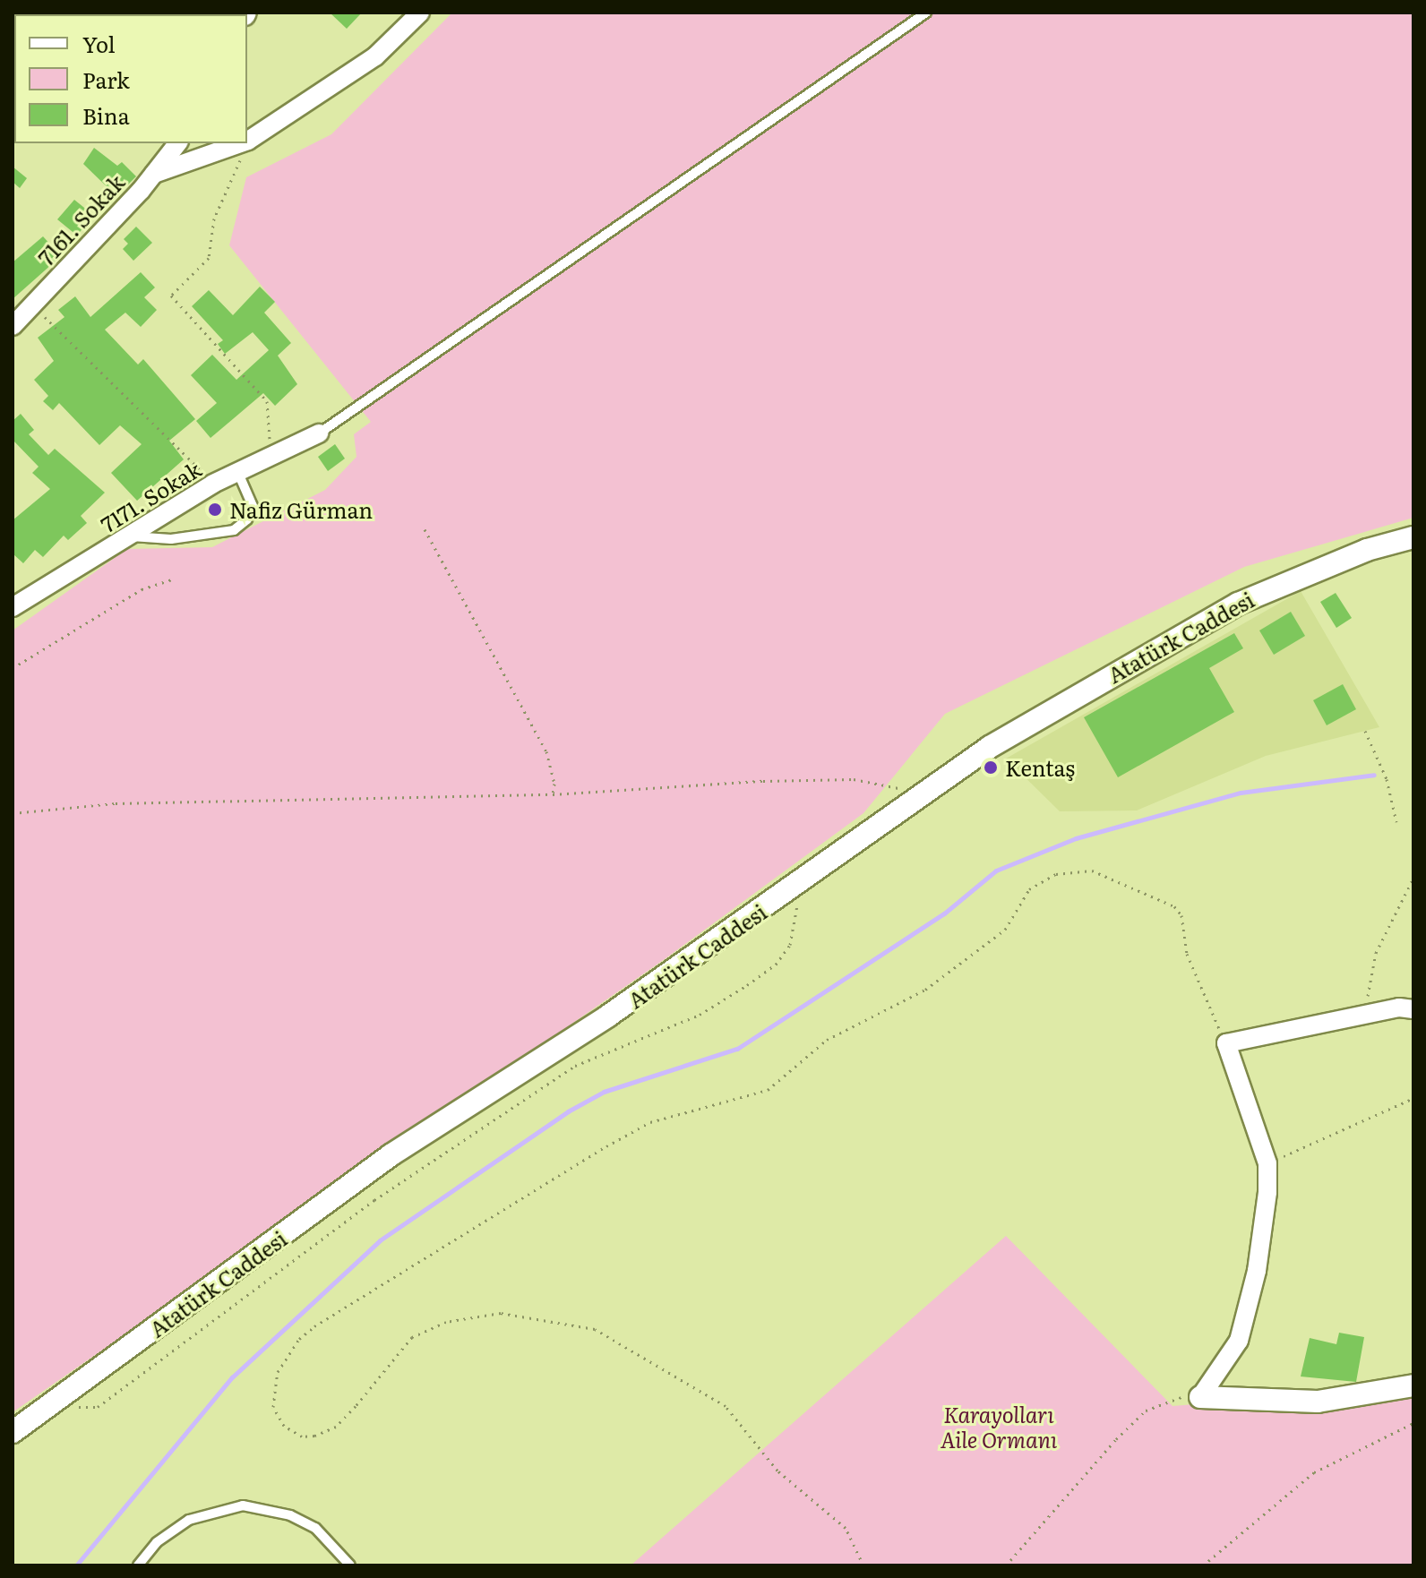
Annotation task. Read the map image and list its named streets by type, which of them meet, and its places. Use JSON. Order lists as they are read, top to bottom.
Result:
{
  "streets": {
    "street": ["7161. Sokak", "7171. Sokak", "Atatürk Caddesi"]
  },
  "parks": ["Karayolları Aile Ormanı"],
  "places": ["Nafiz Gürman", "Kentaş"],
  "legend": ["Yol", "Park", "Bina"]
}
